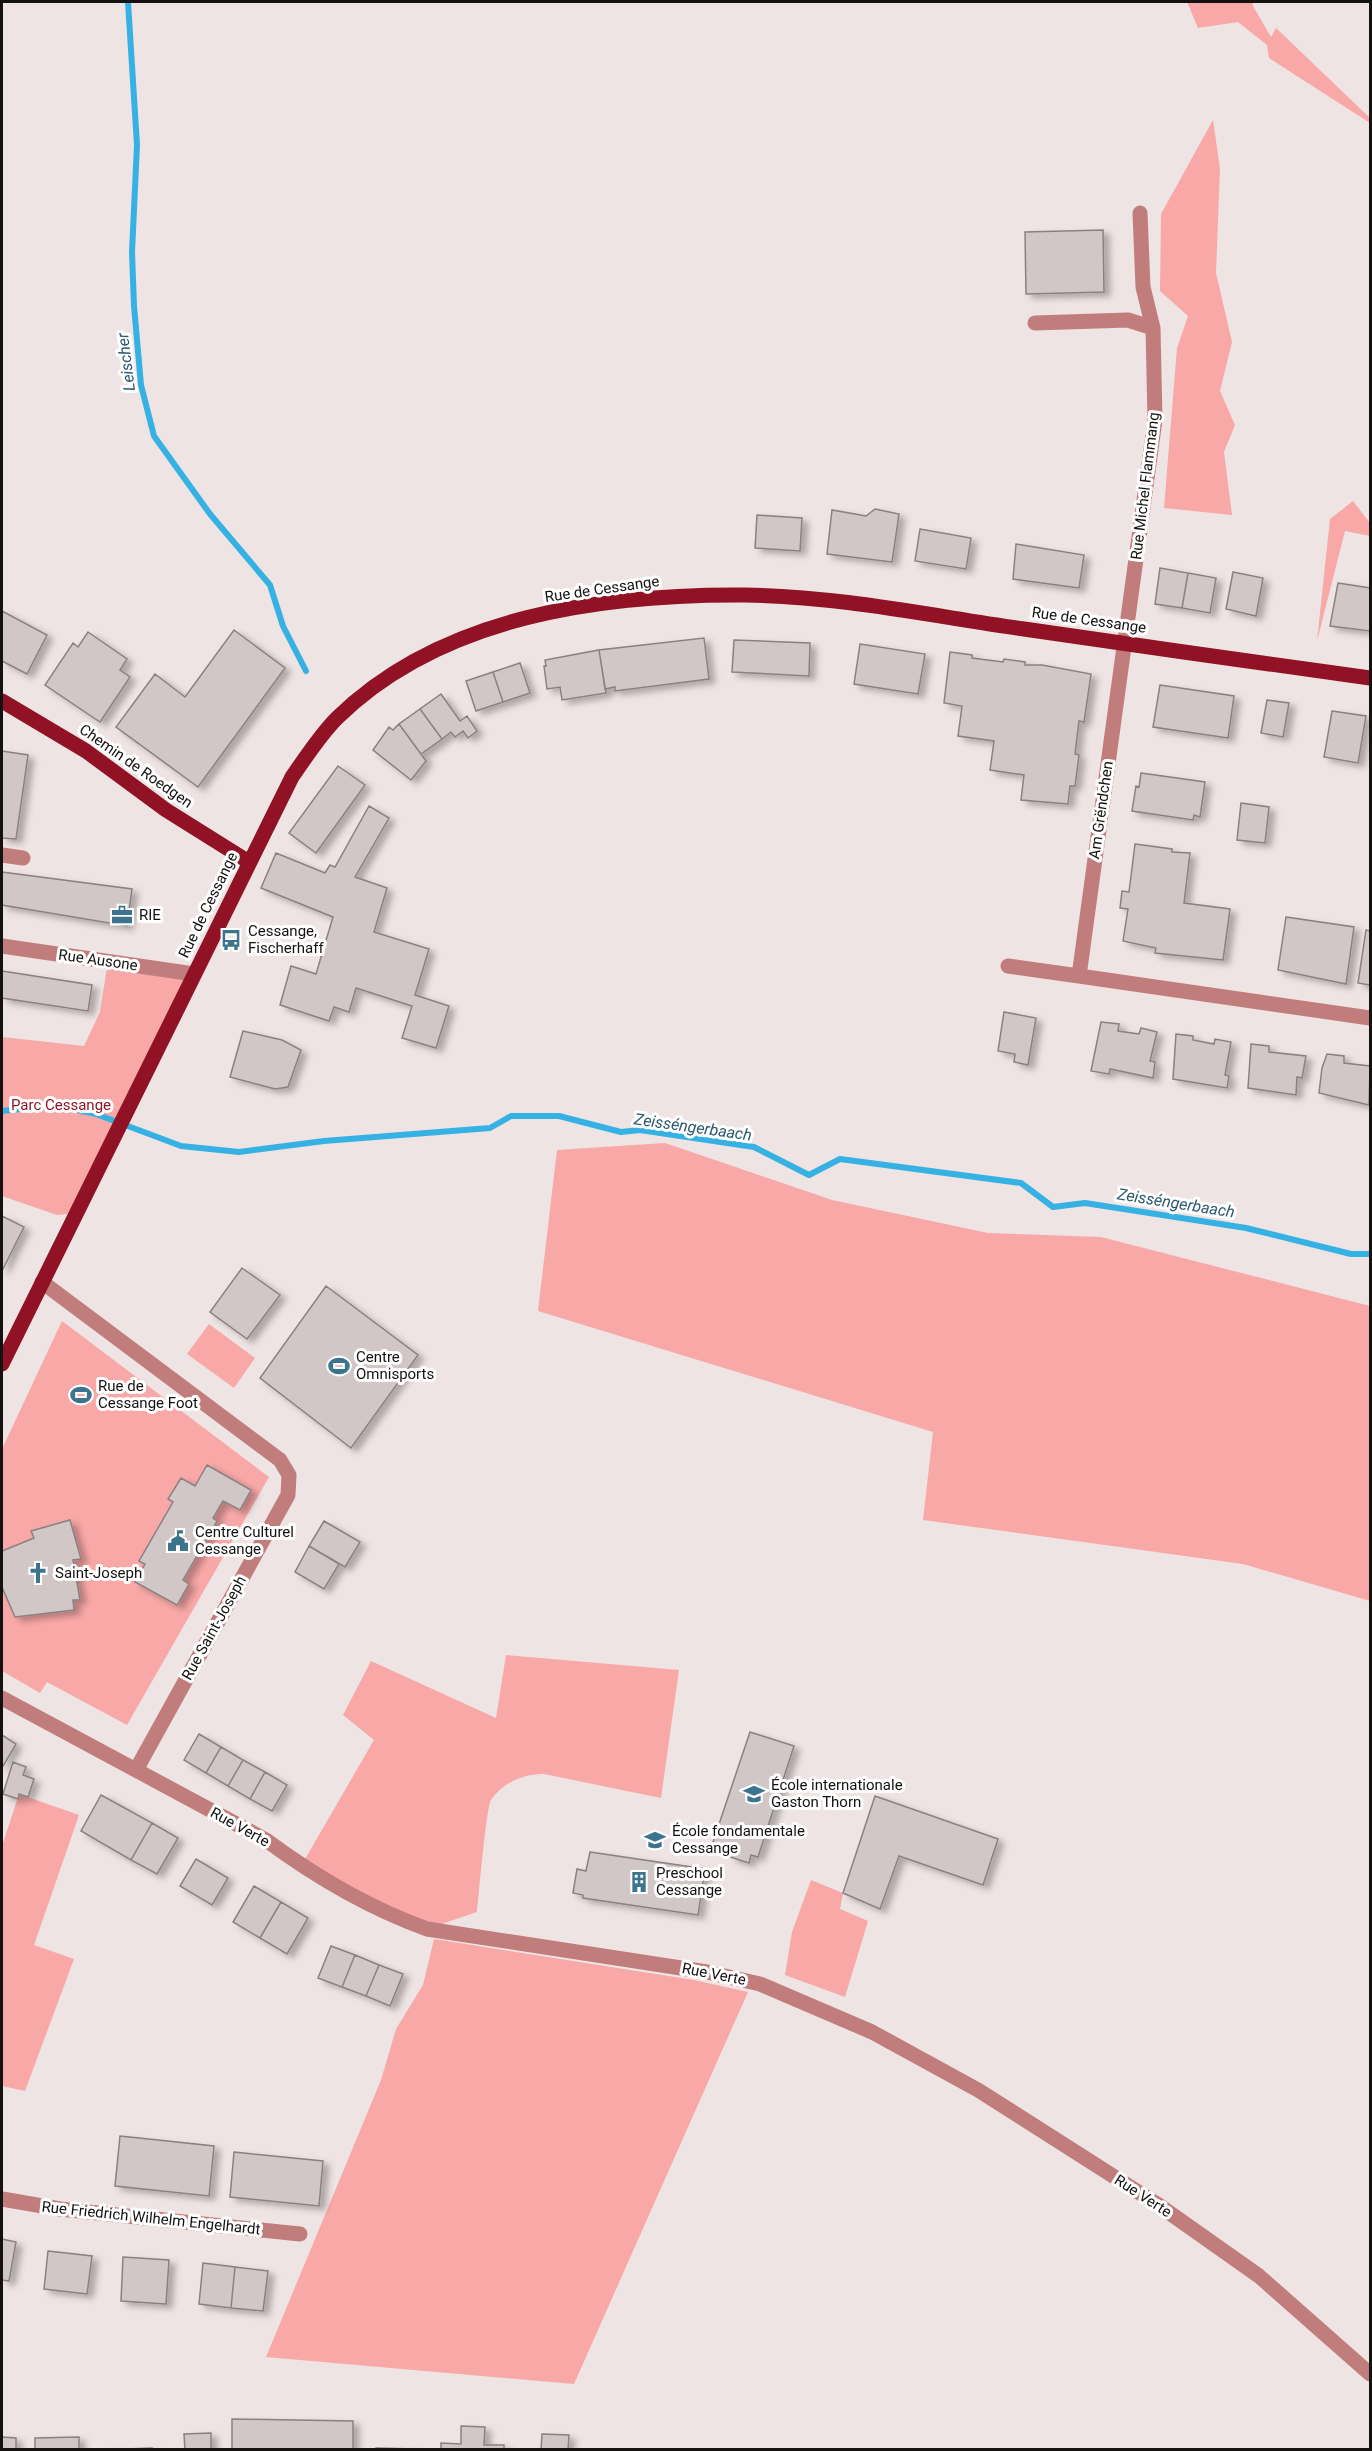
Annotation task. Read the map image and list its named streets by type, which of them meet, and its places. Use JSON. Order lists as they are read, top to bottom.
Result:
{
  "streets": {
    "main road": ["Rue de Cessange", "Chemin de Roedgen"],
    "street": [
      "Rue Michel Flammang",
      "Am Grëndchen",
      "Rue Ausone",
      "Rue Saint-Joseph",
      "Rue Verte",
      "Rue Friedrich Wilhelm Engelhardt"
    ]
  },
  "crossings": [
    ["Rue Michel Flammang", "Rue de Cessange"],
    ["Rue Michel Flammang", "Am Grëndchen"],
    ["Rue de Cessange", "Chemin de Roedgen"],
    ["Rue de Cessange", "Am Grëndchen"],
    ["Rue de Cessange", "Rue Ausone"],
    ["Rue de Cessange", "Rue Saint-Joseph"],
    ["Rue Saint-Joseph", "Rue Verte"]
  ],
  "water": ["Leischer", "Zeisséngerbaach"],
  "parks": ["Parc Cessange"],
  "places": {
    "office": ["RIE"],
    "bus stop": ["Cessange, Fischerhaff"],
    "sports": ["Centre Omnisports", "Rue de Cessange Foot"],
    "public building": ["Centre Culturel Cessange"],
    "church": ["Saint-Joseph"],
    "school or university": ["École internationale Gaston Thorn", "École fondamentale Cessange"],
    "building": ["Preschool Cessange"]
  }
}
